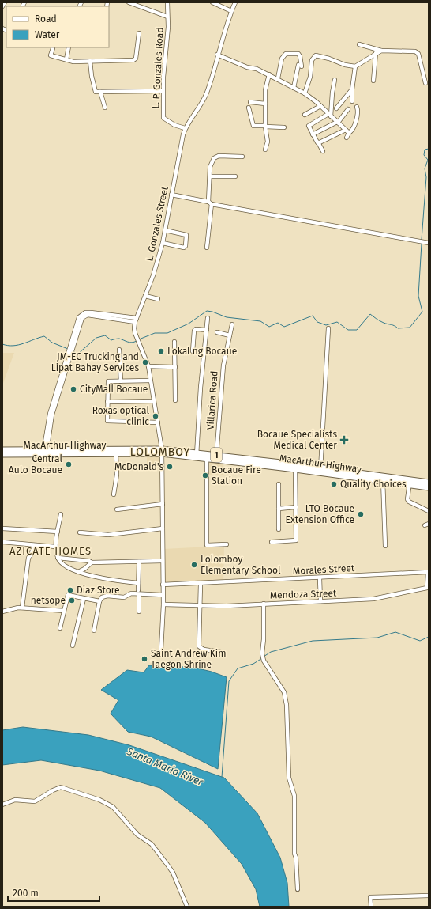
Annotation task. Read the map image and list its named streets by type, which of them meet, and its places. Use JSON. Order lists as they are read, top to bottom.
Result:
{
  "streets": {
    "highway": ["MacArthur Highway", "1"],
    "street": [
      "L. P. Gonzales Road",
      "L. Gonzales Street",
      "Villarica Road",
      "Morales Street",
      "Mendoza Street"
    ]
  },
  "crossings": [
    ["L. P. Gonzales Road", "L. Gonzales Street"],
    ["L. Gonzales Street", "MacArthur Highway"],
    ["Villarica Road", "MacArthur Highway"],
    ["Morales Street", "Mendoza Street"]
  ],
  "districts": ["LOLOMBOY", "AZICATE HOMES"],
  "water": ["Santa Maria River"],
  "places": {
    "other": [
      "Lokal ng Bocaue",
      "JM-EC Trucking and Lipat Bahay Services",
      "CityMall Bocaue",
      "Roxas optical clinic",
      "Central Auto Bocaue",
      "McDonald's",
      "Bocaue Fire Station",
      "Quality Choices",
      "LTO Bocaue Extension Office",
      "Lolomboy Elementary School",
      "Diaz Store",
      "netsope",
      "Saint Andrew Kim Taegon Shrine"
    ],
    "health": ["Bocaue Specialists Medical Center"]
  },
  "legend": ["Road", "Water"],
  "scale_bar": "200 m"
}
